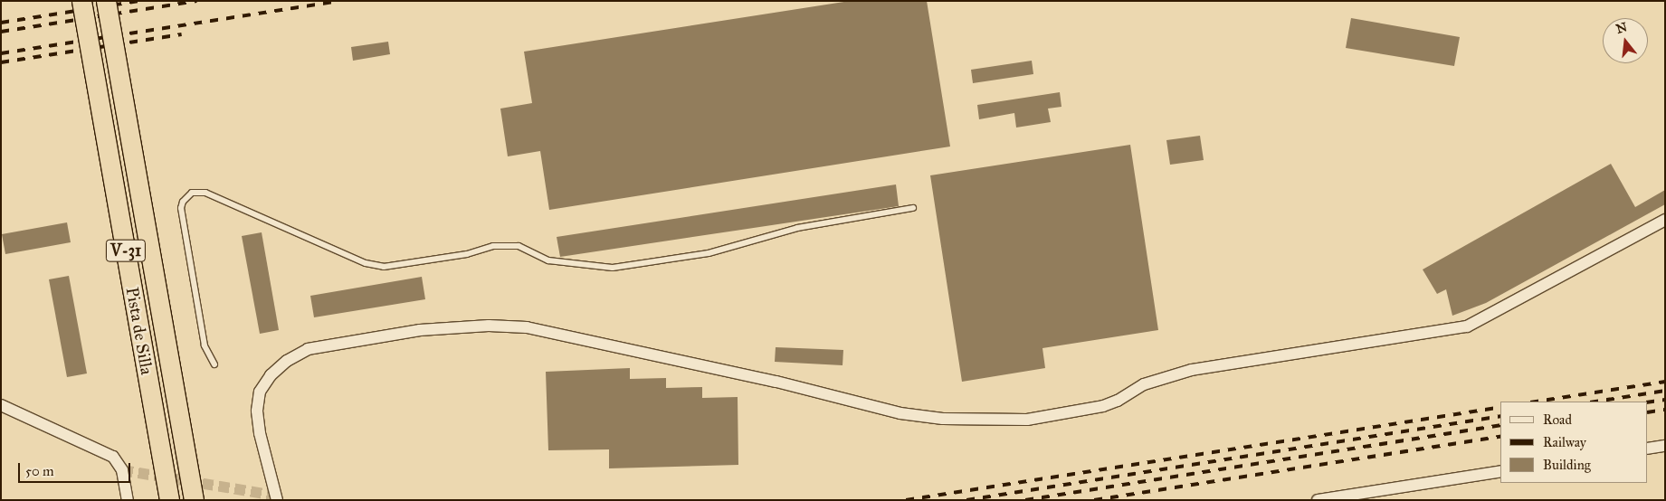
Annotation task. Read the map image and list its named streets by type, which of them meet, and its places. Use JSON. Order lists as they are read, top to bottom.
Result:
{
  "streets": {
    "highway": ["V-31", "Pista de Silla"]
  },
  "legend": ["Road", "Railway", "Building"],
  "scale_bar": "50 m",
  "north": "top"
}
